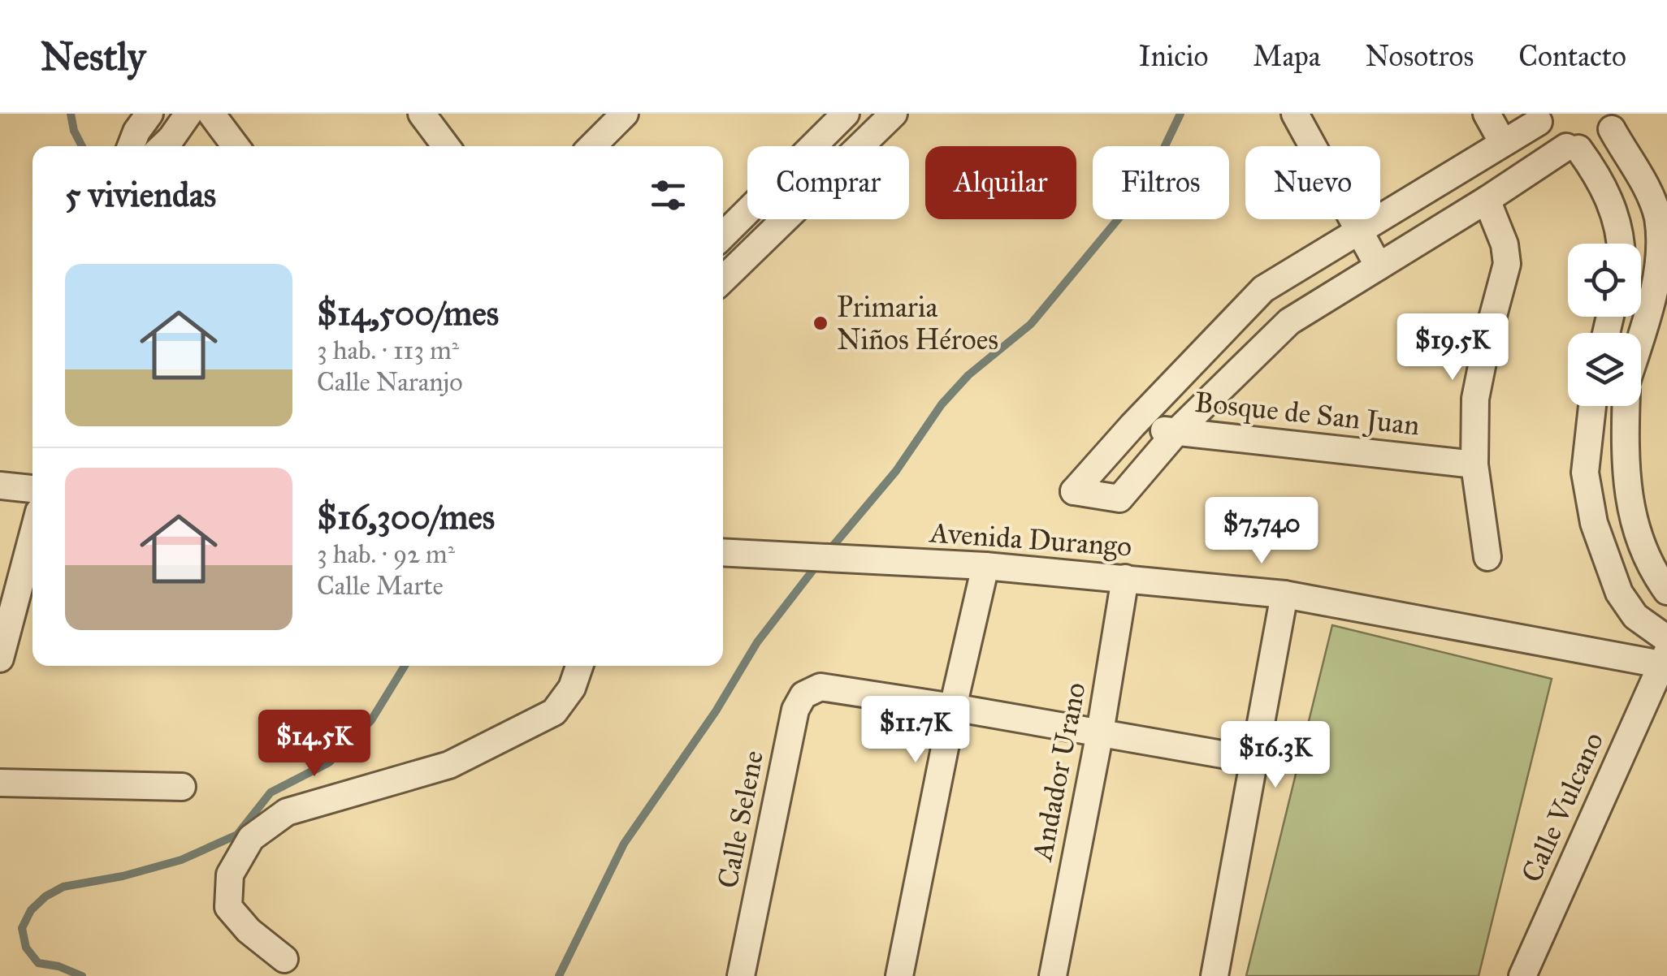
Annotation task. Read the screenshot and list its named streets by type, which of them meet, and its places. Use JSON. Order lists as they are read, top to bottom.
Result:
{
  "streets": {
    "street": [
      "Bosque de San Juan",
      "Avenida Durango",
      "Andador Urano",
      "Calle Vulcano",
      "Calle Selene"
    ]
  },
  "crossings": [
    ["Avenida Durango", "Andador Urano"],
    ["Avenida Durango", "Calle Vulcano"]
  ],
  "places": ["Primaria Niños Héroes"],
  "page": {
    "header": "Nestly",
    "nav": [
      "Inicio",
      "Mapa",
      "Nosotros",
      "Contacto"
    ],
    "chip": [
      "Comprar",
      "Alquilar",
      "Filtros",
      "Nuevo"
    ],
    "heading": "5 viviendas",
    "list": [
      {
        "name": "$14,500/mes",
        "note": "3 hab. · 113 m² · Calle Naranjo"
      },
      {
        "name": "$16,300/mes",
        "note": "3 hab. · 92 m² · Calle Marte"
      }
    ],
    "price": [
      "$19.5K",
      "$7,740",
      "$11.7K",
      "$14.5K",
      "$16.3K"
    ]
  }
}
